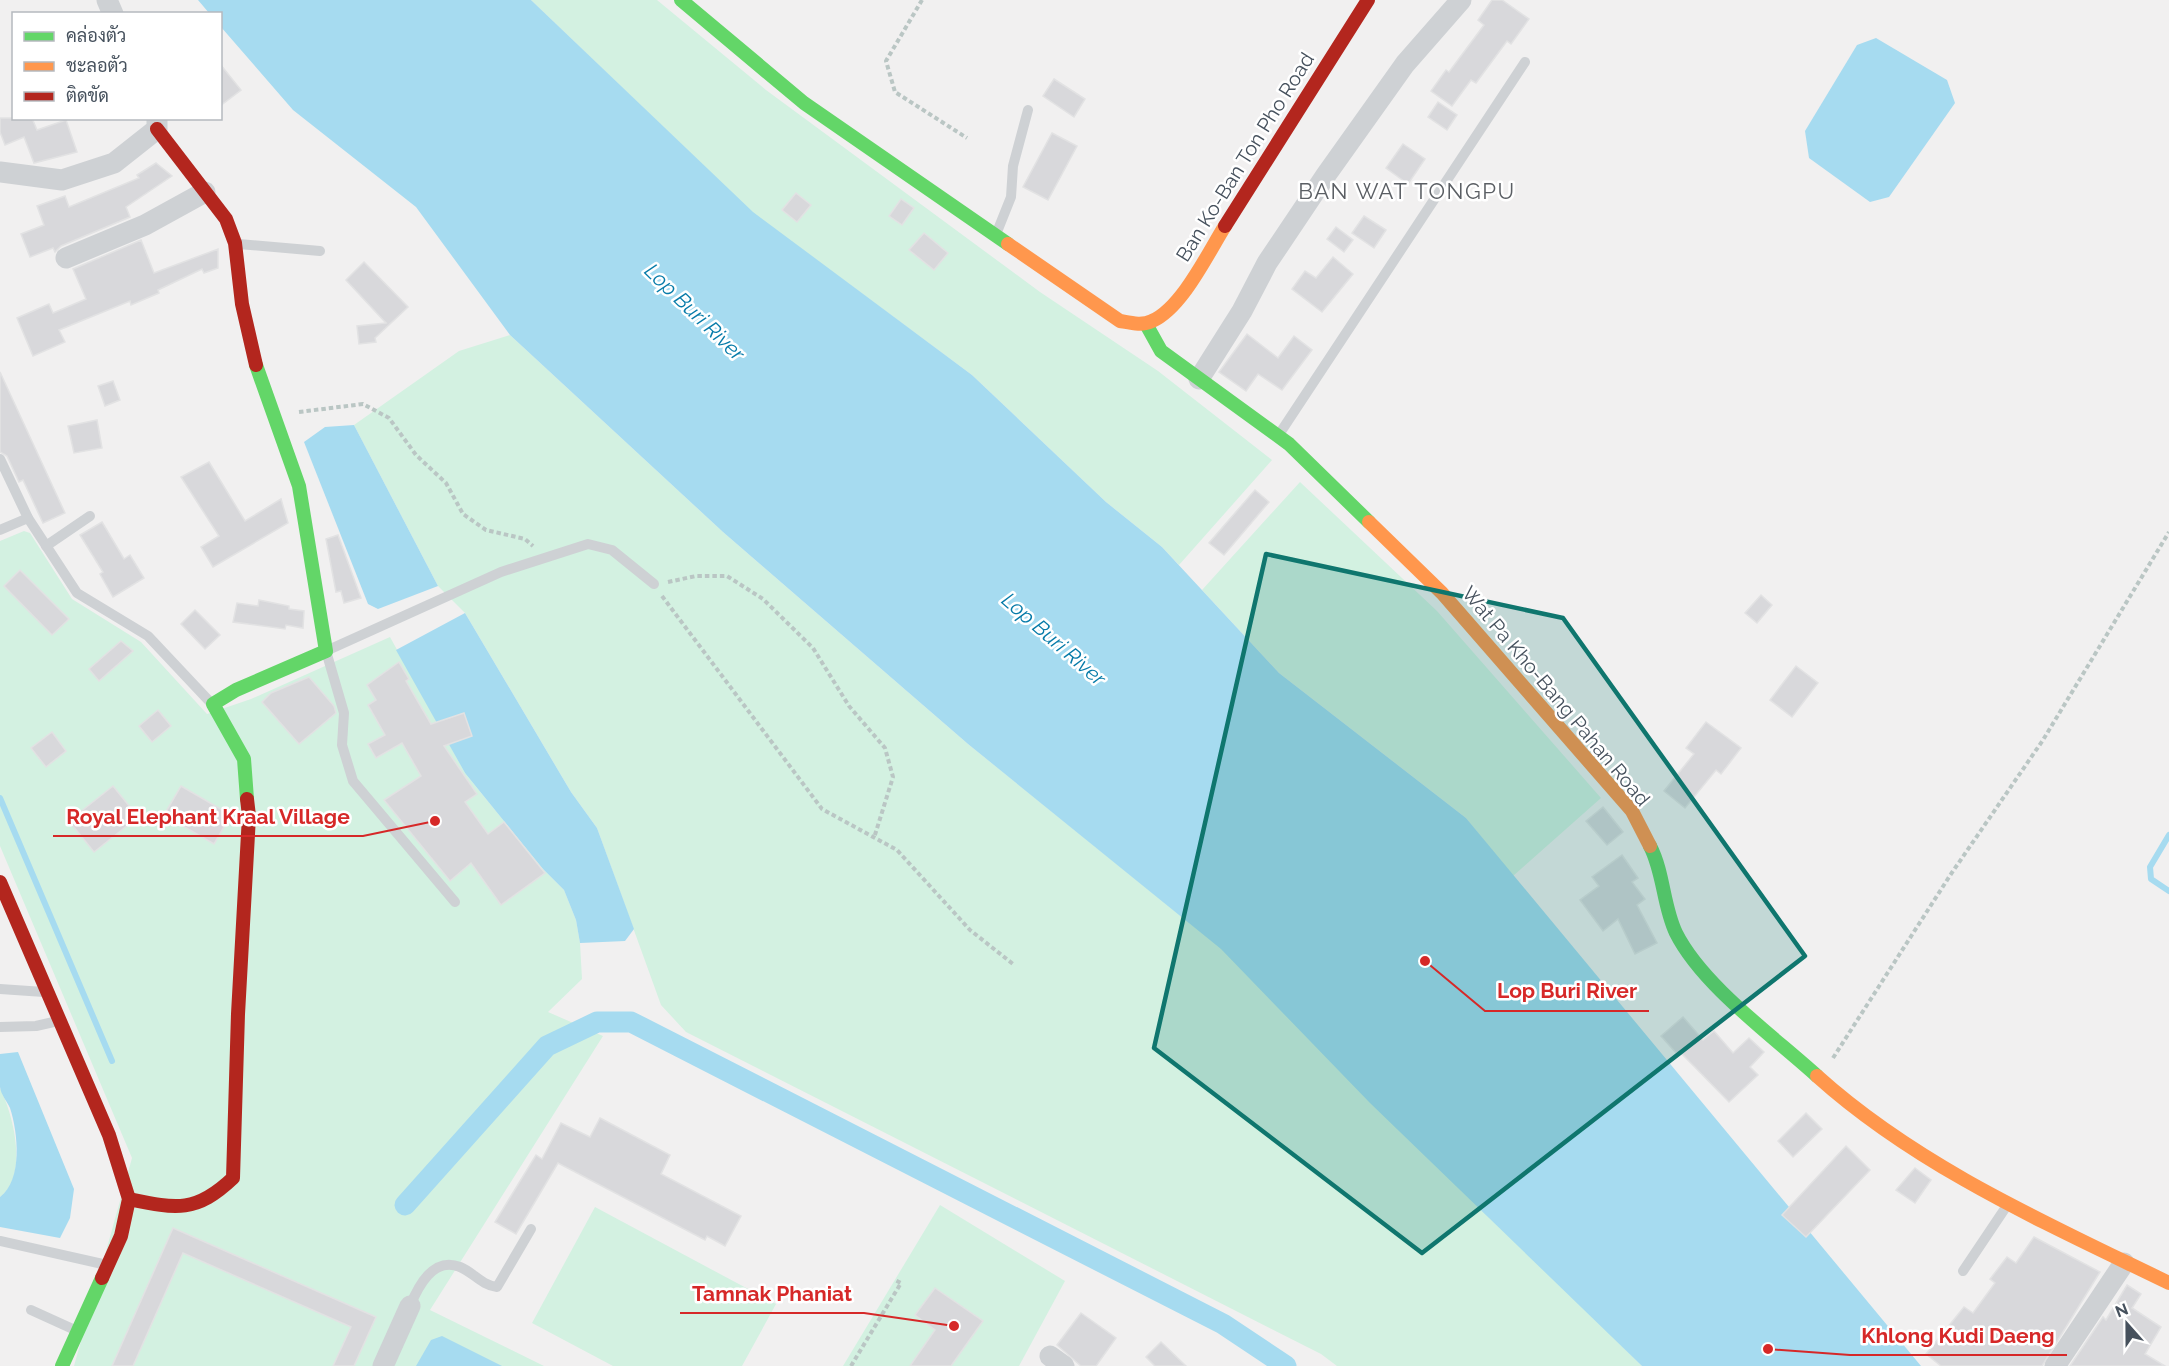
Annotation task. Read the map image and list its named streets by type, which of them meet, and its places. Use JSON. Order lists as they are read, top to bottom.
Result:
{
  "streets": {
    "street": ["Ban Ko-Ban Ton Pho Road", "Wat Pa Kho-Bang Pahan Road"]
  },
  "crossings": [
    ["Ban Ko-Ban Ton Pho Road", "Wat Pa Kho-Bang Pahan Road"]
  ],
  "districts": ["BAN WAT TONGPU"],
  "water": ["Lop Buri River"],
  "places": [
    "Royal Elephant Kraal Village",
    "Lop Buri River",
    "Tamnak Phaniat",
    "Khlong Kudi Daeng"
  ],
  "legend": ["คล่องตัว", "ชะลอตัว", "ติดขัด"],
  "north": "top"
}
